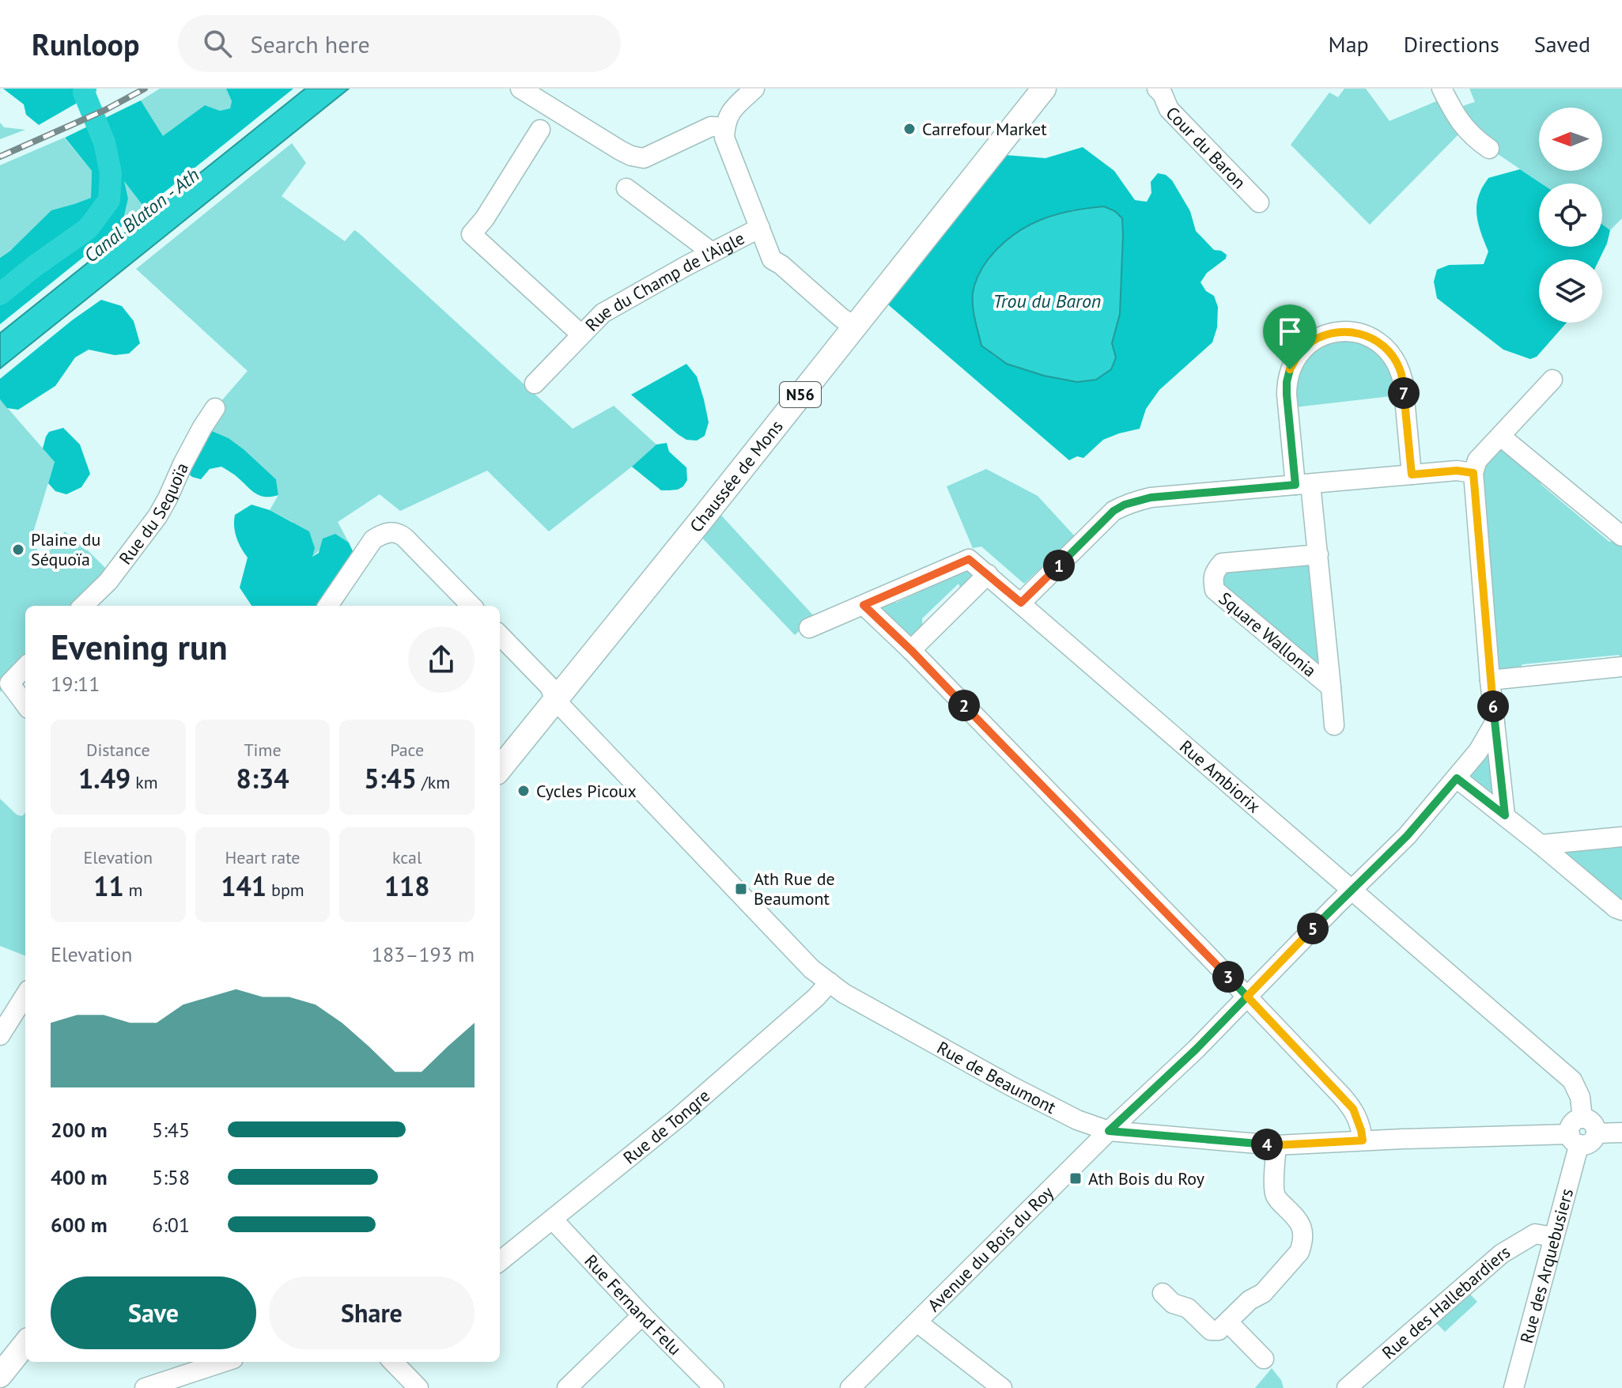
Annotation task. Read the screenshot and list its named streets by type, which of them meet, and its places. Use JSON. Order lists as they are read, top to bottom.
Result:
{
  "streets": {
    "main road": ["N56", "Chaussée de Mons"],
    "street": [
      "Cour du Baron",
      "Rue du Champ de l'Aigle",
      "Rue du Sequoïa",
      "Square Wallonia",
      "Rue Ambiorix",
      "Rue de Beaumont",
      "Rue de Tongre",
      "Avenue du Bois du Roy",
      "Rue des Arquebusiers",
      "Rue des Hallebardiers",
      "Rue Fernand Felu"
    ]
  },
  "crossings": [
    ["Chaussée de Mons", "Rue de Beaumont"],
    ["Rue Ambiorix", "Rue de Beaumont"],
    ["Rue Ambiorix", "Avenue du Bois du Roy"],
    ["Rue Ambiorix", "Rue des Arquebusiers"],
    ["Rue de Beaumont", "Rue de Tongre"],
    ["Rue de Beaumont", "Avenue du Bois du Roy"],
    ["Rue de Beaumont", "Rue des Arquebusiers"],
    ["Rue de Tongre", "Rue Fernand Felu"],
    ["Rue des Arquebusiers", "Rue des Hallebardiers"]
  ],
  "water": ["Canal Blaton - Ath", "Trou du Baron"],
  "places": {
    "other": ["Carrefour Market", "Plaine du Séquoïa", "Cycles Picoux"],
    "transit": ["Ath Rue de Beaumont", "Ath Bois du Roy"]
  },
  "north": "left",
  "page": {
    "header": "Runloop",
    "search": "Search here",
    "nav": ["Map", "Directions", "Saved"],
    "pins": [
      "7",
      "1",
      "2",
      "6",
      "5",
      "3",
      "4"
    ],
    "heading": ["Evening run", "19:11"],
    "stats": [
      ["Distance", "1.49 km"],
      ["Time", "8:34"],
      ["Pace", "5:45 /km"],
      ["Elevation", "11 m"],
      ["Heart rate", "141 bpm"],
      ["kcal", "118"]
    ],
    "chart": ["Elevation", "183–193 m"],
    "list": [
      {
        "name": "200 m",
        "note": "5:45"
      },
      {
        "name": "400 m",
        "note": "5:58"
      },
      {
        "name": "600 m",
        "note": "6:01"
      }
    ],
    "buttons": ["Save", "Share"]
  }
}
